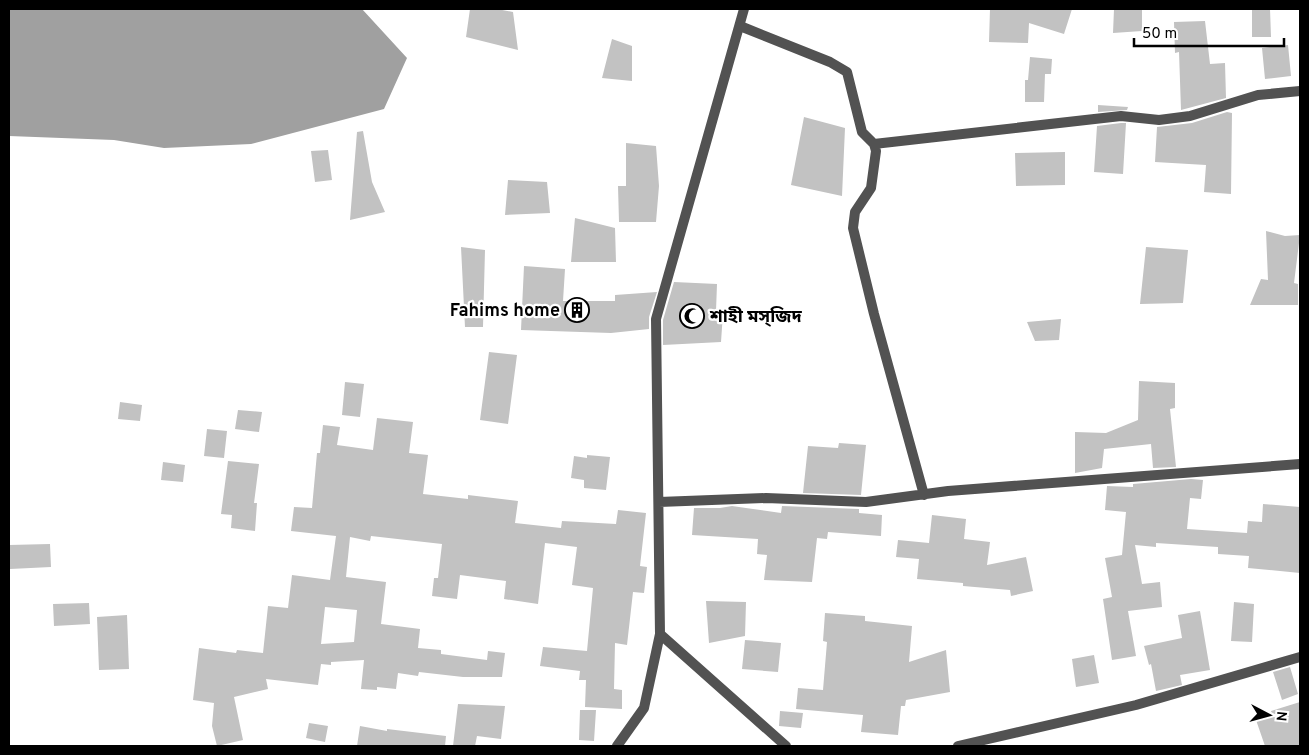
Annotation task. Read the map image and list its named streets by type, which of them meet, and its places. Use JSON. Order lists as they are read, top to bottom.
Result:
{
  "places": {
    "building": ["Fahims home"],
    "mosque": ["শাহী মস্জিদ"]
  },
  "scale_bar": "50 m",
  "north": "right"
}
